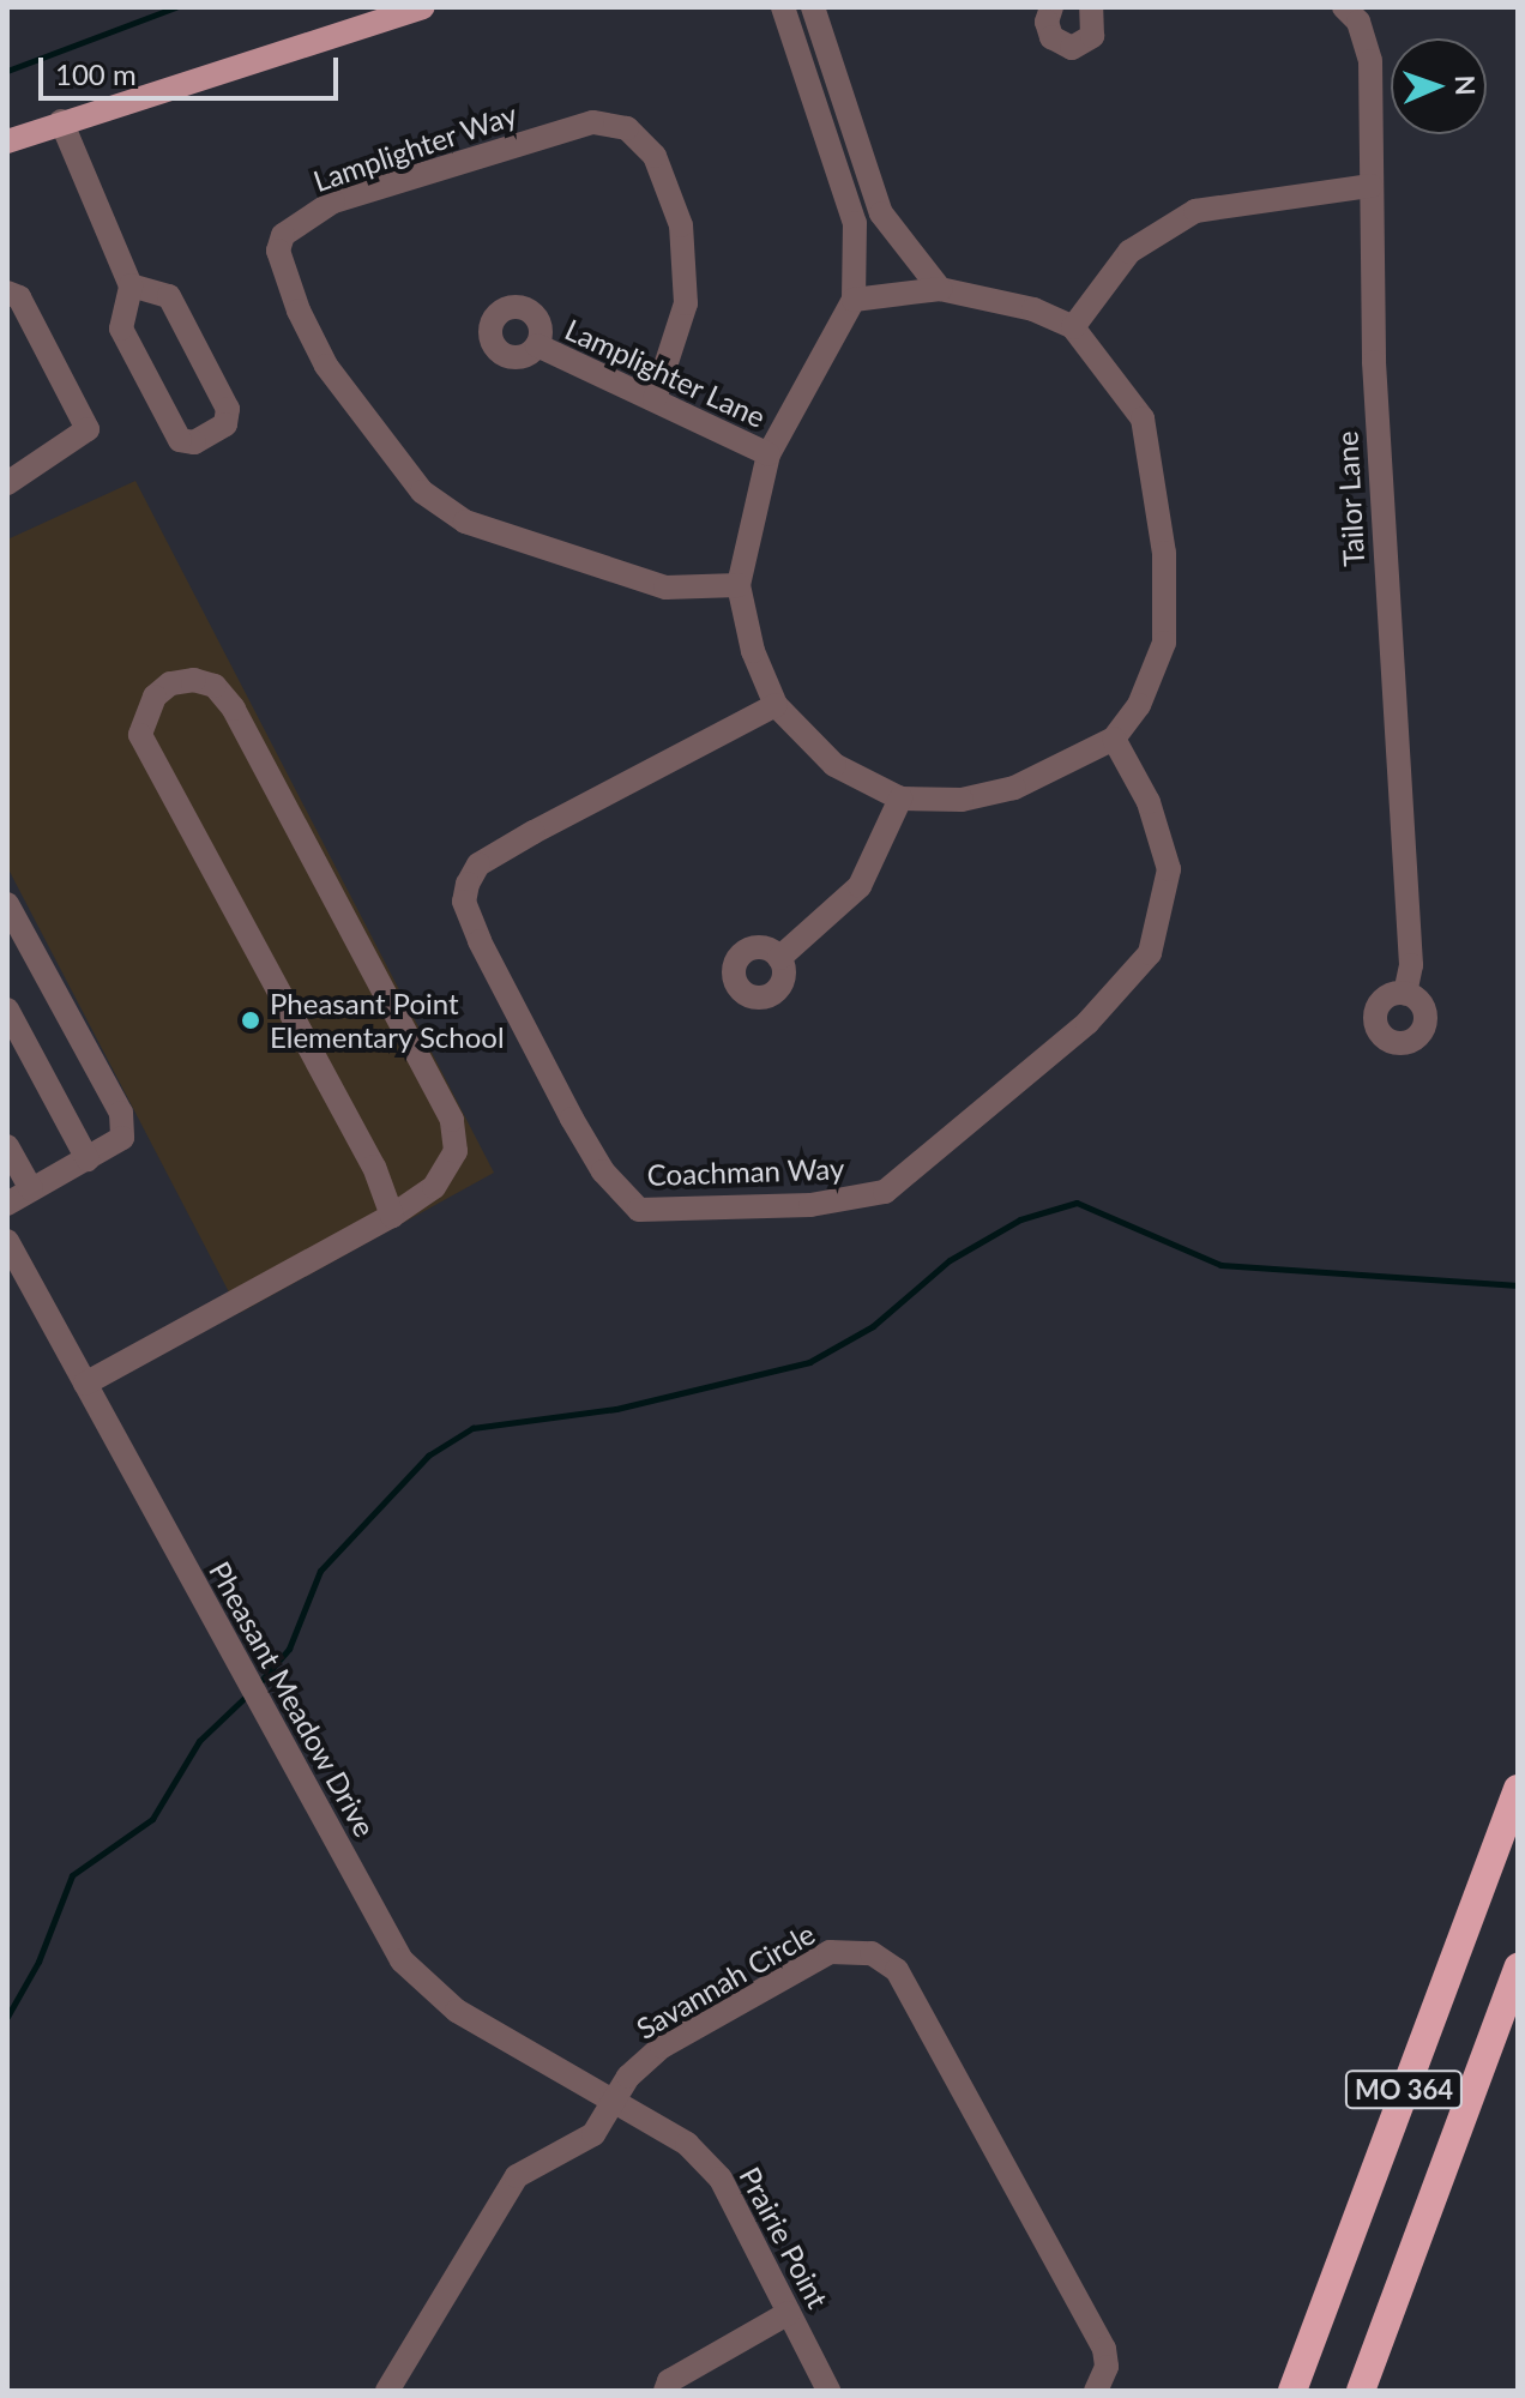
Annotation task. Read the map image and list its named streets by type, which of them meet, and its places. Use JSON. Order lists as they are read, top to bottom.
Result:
{
  "streets": {
    "highway": ["MO 364"],
    "street": [
      "Lamplighter Way",
      "Lamplighter Lane",
      "Tailor Lane",
      "Coachman Way",
      "Pheasant Meadow Drive",
      "Savannah Circle",
      "Prairie Point"
    ]
  },
  "crossings": [
    ["Lamplighter Way", "Lamplighter Lane"],
    ["Pheasant Meadow Drive", "Savannah Circle"],
    ["Pheasant Meadow Drive", "Prairie Point"],
    ["Savannah Circle", "Prairie Point"]
  ],
  "places": ["Pheasant Point Elementary School"],
  "scale_bar": "100 m",
  "north": "right"
}
